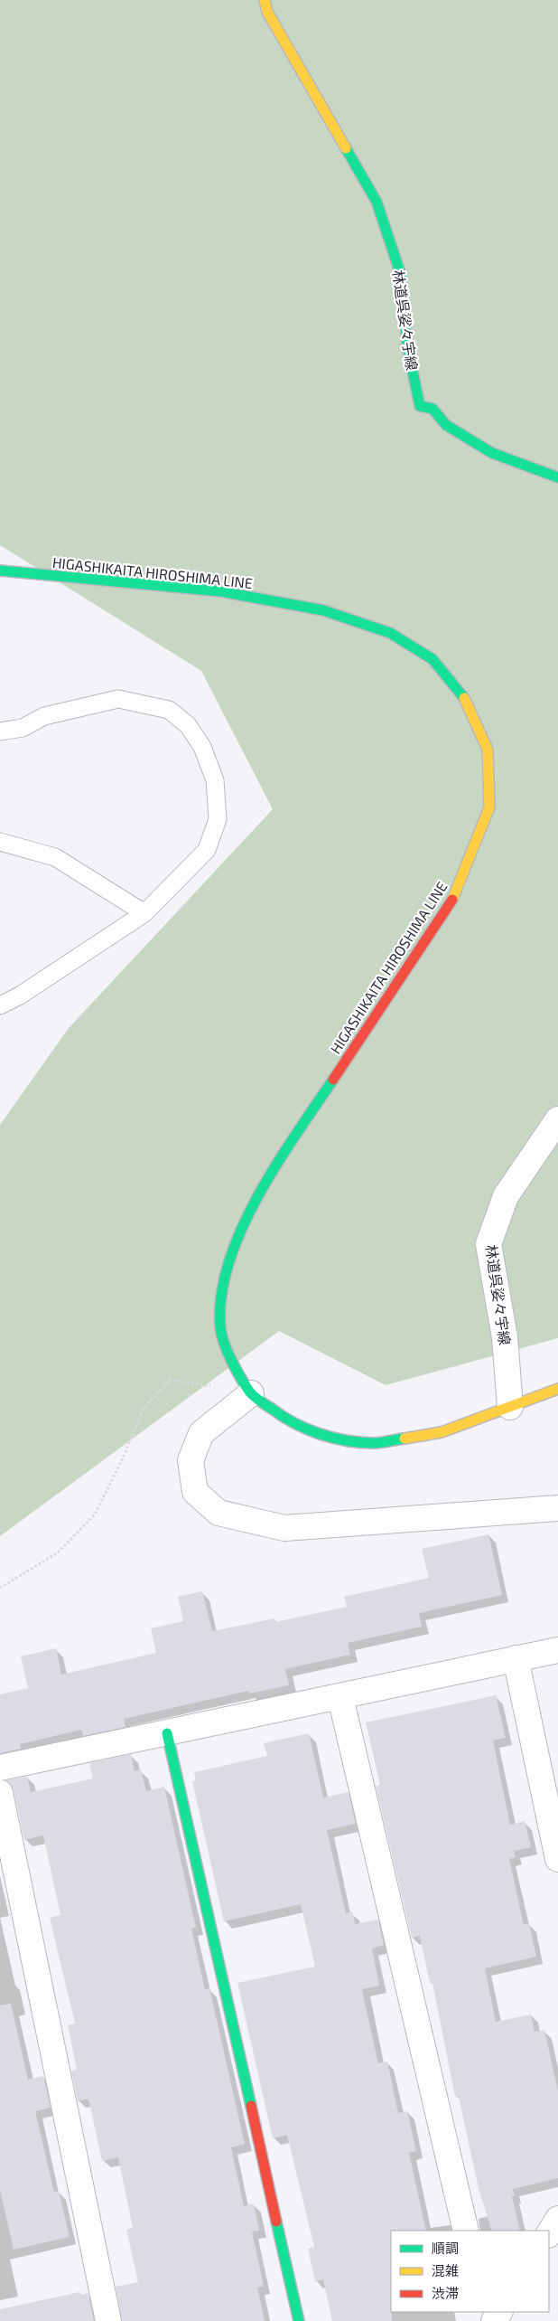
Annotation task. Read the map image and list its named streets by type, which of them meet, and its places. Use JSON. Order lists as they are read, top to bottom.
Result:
{
  "streets": {
    "main road": ["林道呉娑々宇線", "HIGASHIKAITA HIROSHIMA LINE"]
  },
  "crossings": [
    ["林道呉娑々宇線", "HIGASHIKAITA HIROSHIMA LINE"]
  ],
  "legend": ["順調", "混雑", "渋滞"]
}
